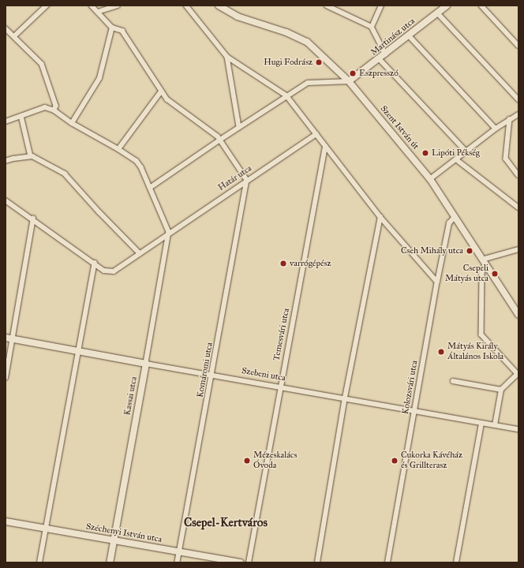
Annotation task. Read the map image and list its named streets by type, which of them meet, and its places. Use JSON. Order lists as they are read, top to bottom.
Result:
{
  "streets": {
    "street": [
      "Martinász utca",
      "Szent István út",
      "Határ utca",
      "Temesvári utca",
      "Komáromi utca",
      "Szebeni utca",
      "Kolozsvári utca",
      "Kassai utca",
      "Széchenyi István utca"
    ]
  },
  "crossings": [
    ["Martinász utca", "Szent István út"],
    ["Szent István út", "Kolozsvári utca"],
    ["Határ utca", "Komáromi utca"],
    ["Határ utca", "Kassai utca"],
    ["Temesvári utca", "Szebeni utca"],
    ["Komáromi utca", "Szebeni utca"],
    ["Komáromi utca", "Széchenyi István utca"],
    ["Szebeni utca", "Kolozsvári utca"],
    ["Szebeni utca", "Kassai utca"],
    ["Kassai utca", "Széchenyi István utca"]
  ],
  "districts": ["Csepel-Kertváros"],
  "places": [
    "Hugi Fodrász",
    "Eszpresszó",
    "Lipóti Pékség",
    "Cseh Mihály utca",
    "varrógépész",
    "Csepeli Mátyás utca",
    "Mátyás Király Általános Iskola",
    "Mézeskalács Óvoda",
    "Cukorka Kávéház és Grillterasz"
  ]
}
